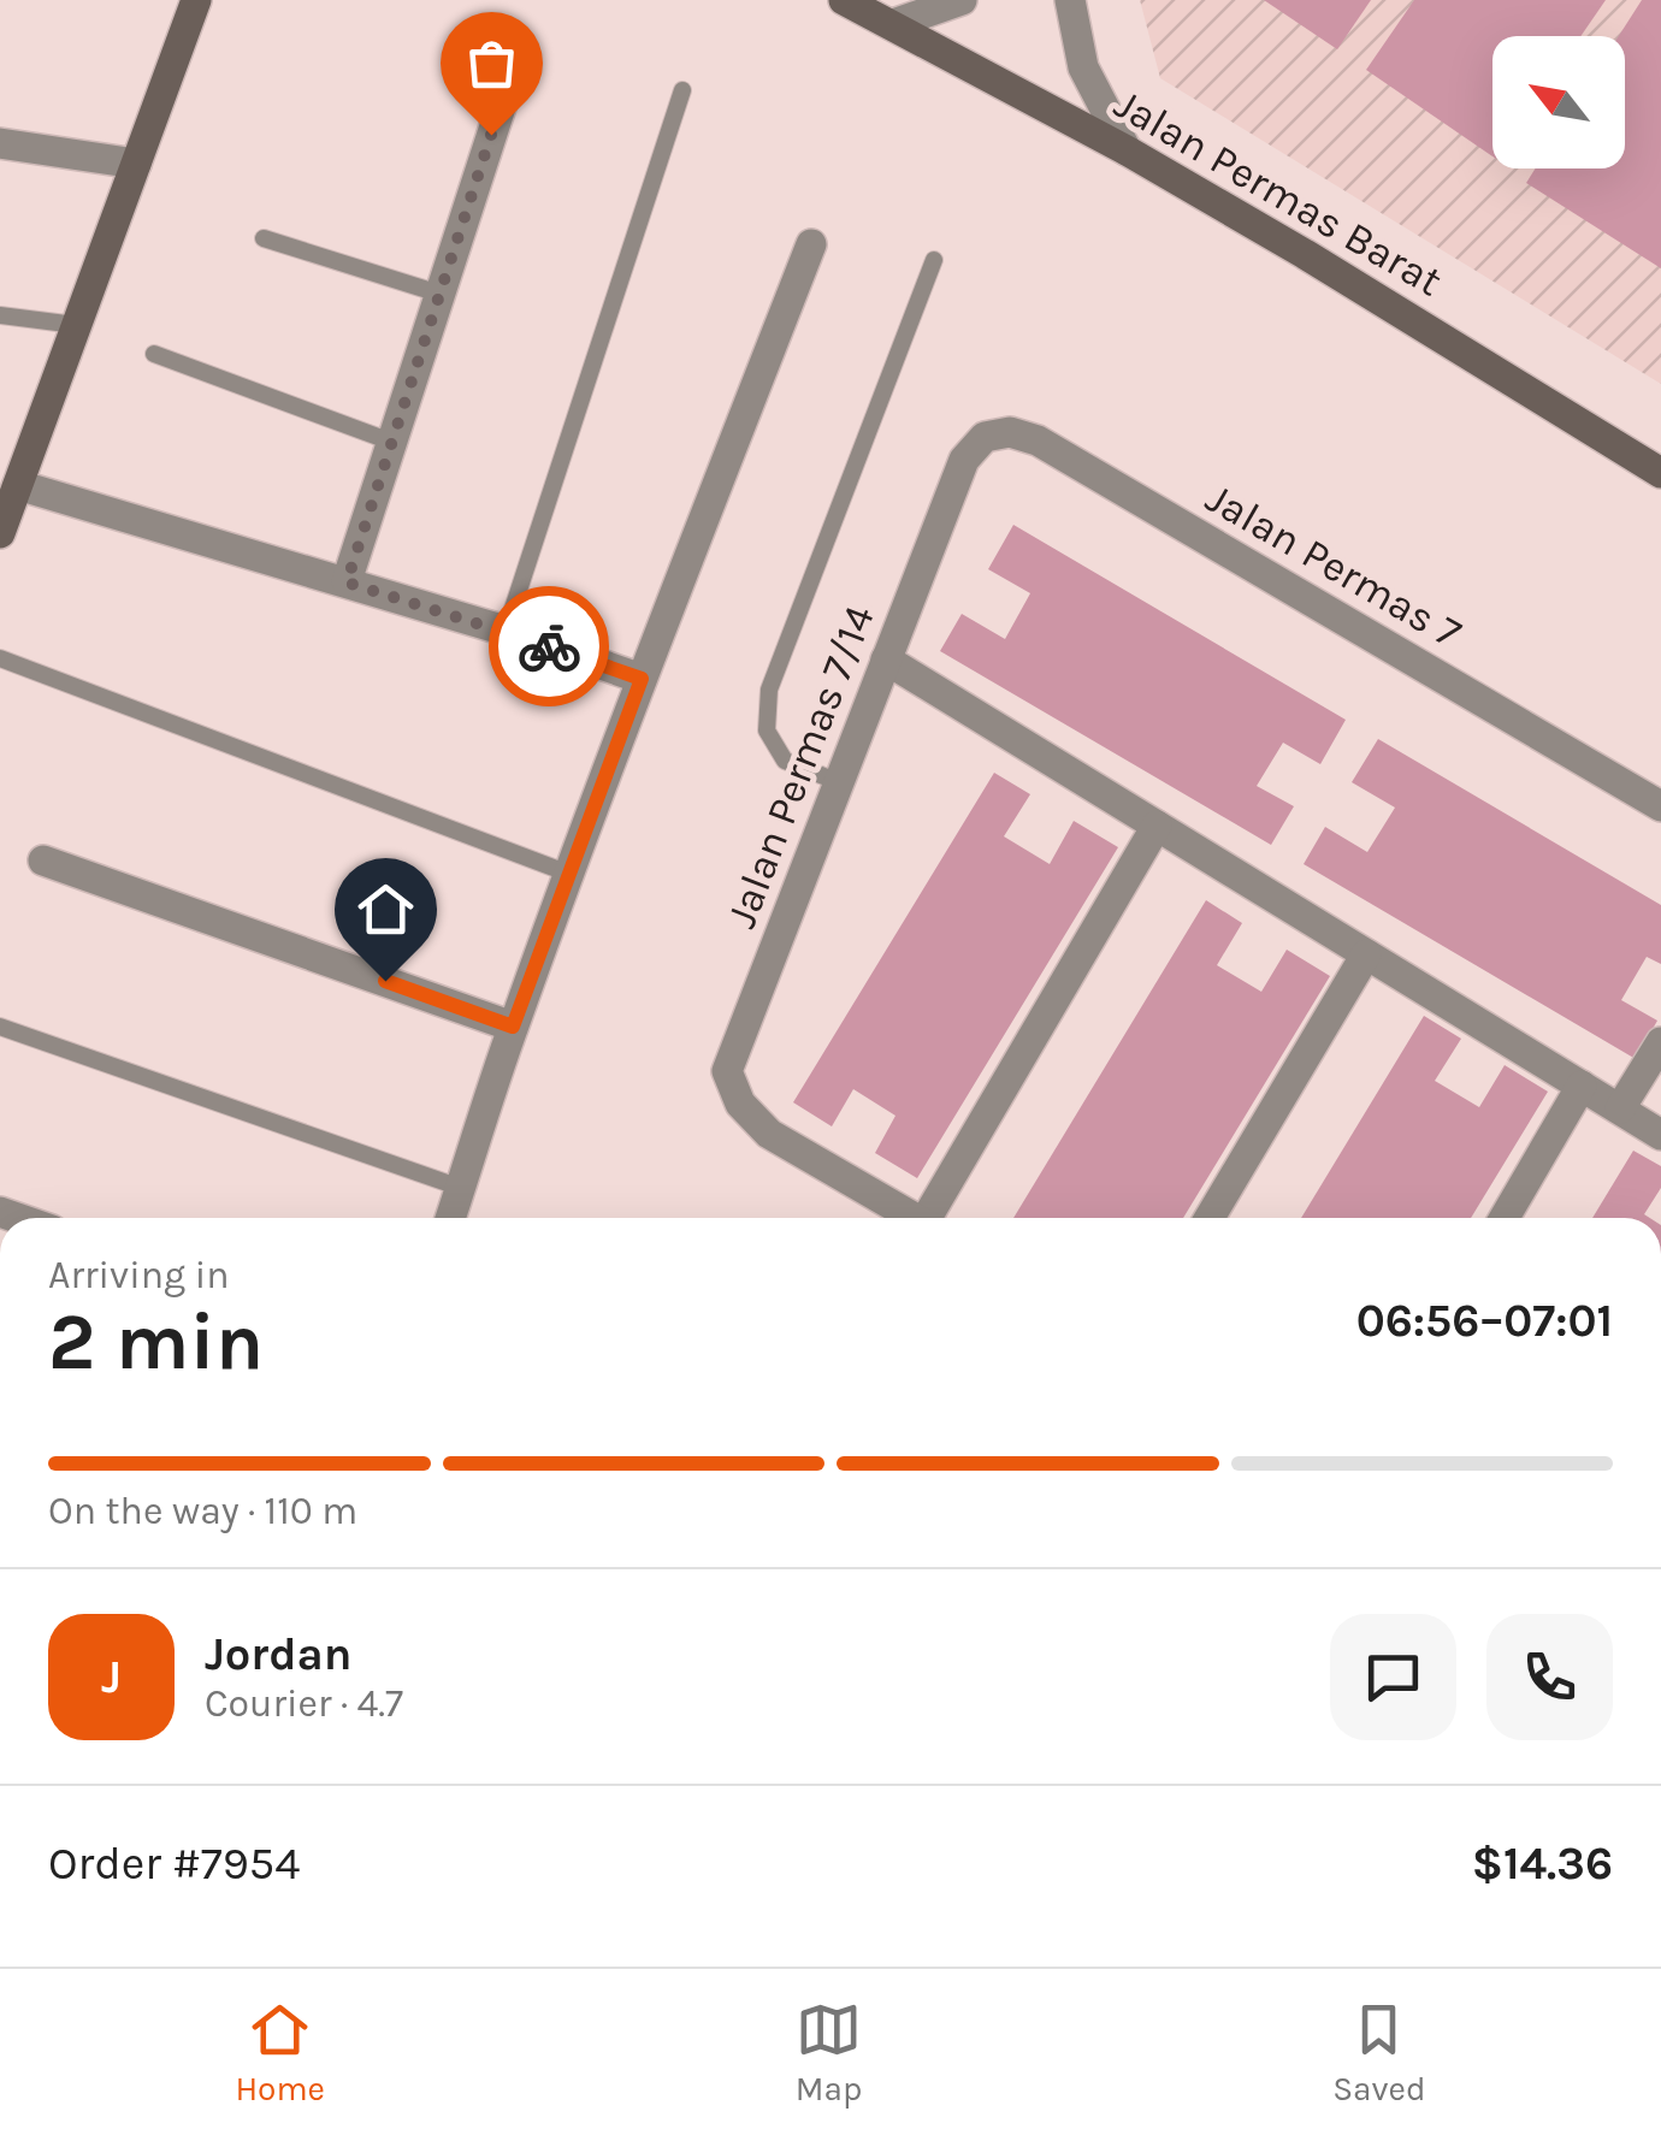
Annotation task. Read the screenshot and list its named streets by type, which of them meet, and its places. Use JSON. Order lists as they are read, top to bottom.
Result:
{
  "streets": {
    "main road": ["Jalan Permas Barat"],
    "street": ["Jalan Permas 7", "Jalan Permas 7/14"]
  },
  "crossings": [
    ["Jalan Permas 7", "Jalan Permas 7/14"]
  ],
  "north": "top left",
  "page": {
    "heading": ["2 min", "Arriving in", "06:56–07:01"],
    "panel": [
      "Jordan",
      "Courier · 4.7",
      "Order #7954",
      "$14.36"
    ],
    "bar": "On the way · 110 m",
    "round": "J",
    "tabs": ["Home", "Map", "Saved"]
  }
}
